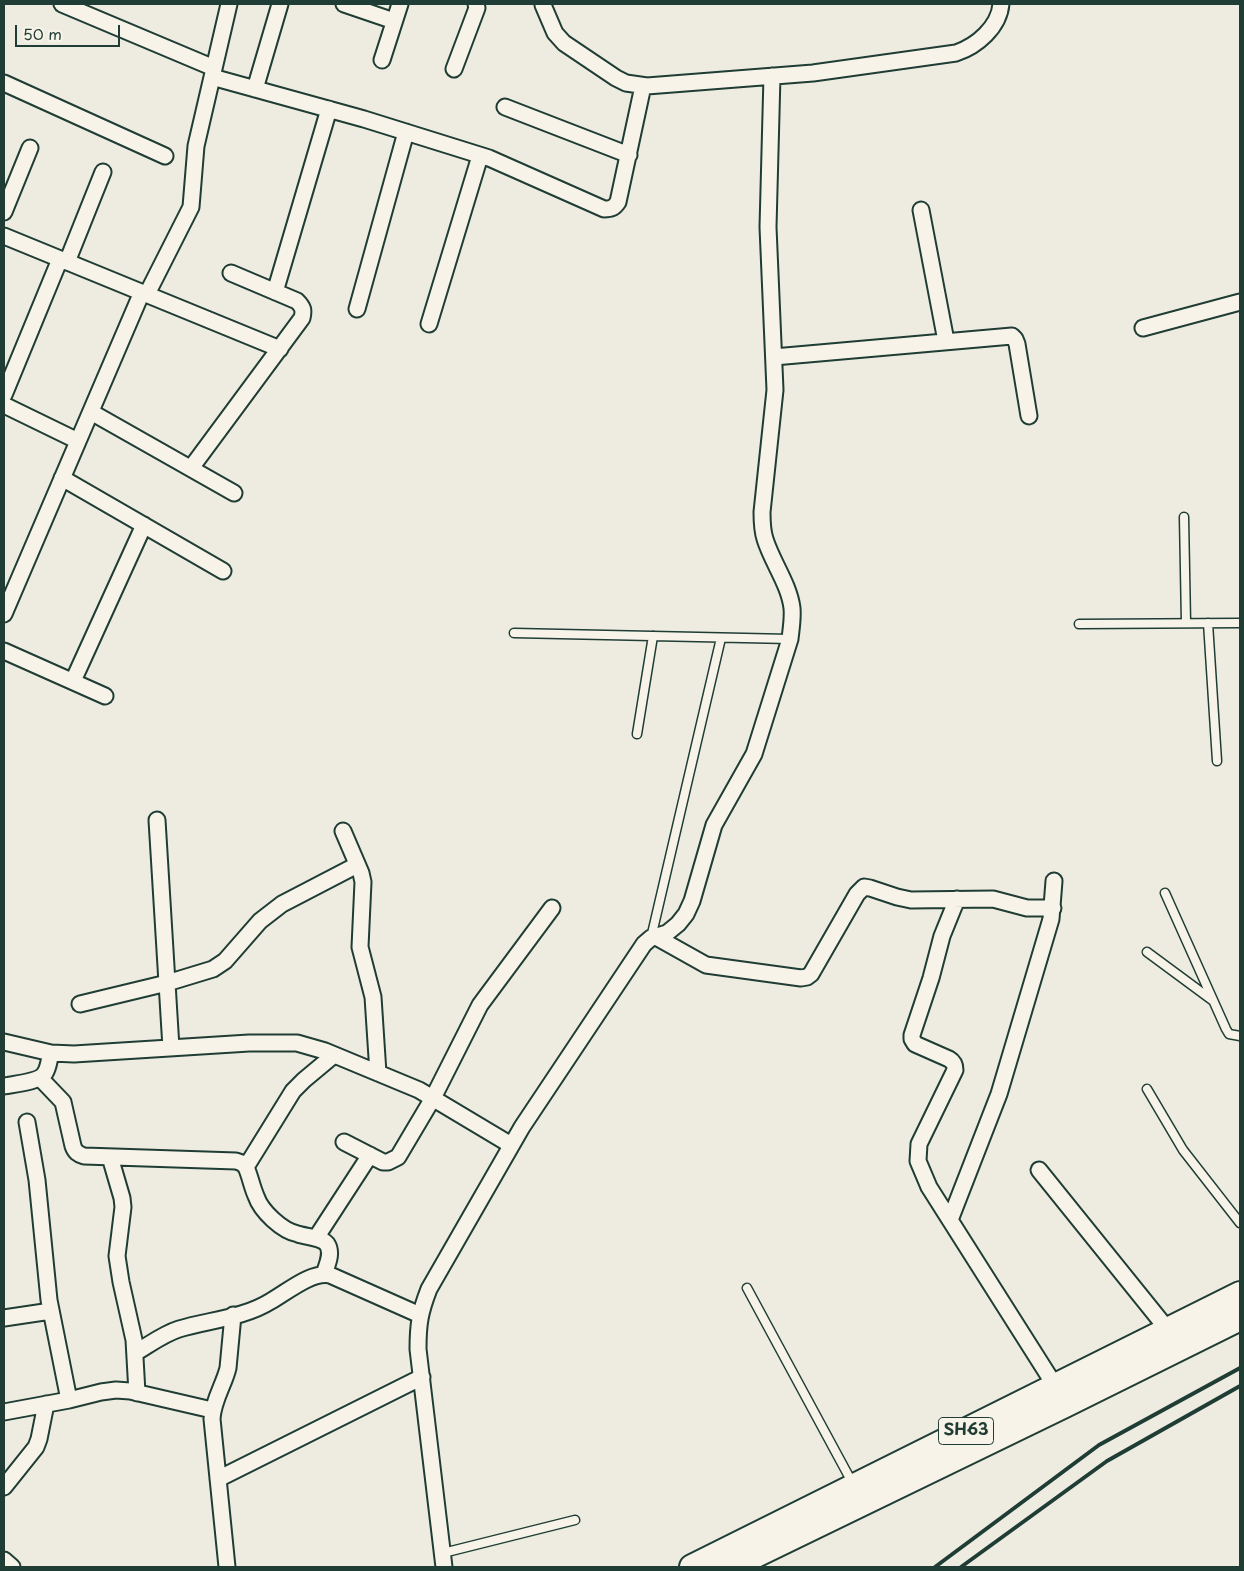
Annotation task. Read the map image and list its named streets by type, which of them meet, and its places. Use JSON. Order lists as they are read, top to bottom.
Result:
{
  "streets": {
    "main road": ["SH63"]
  },
  "scale_bar": "50 m"
}
